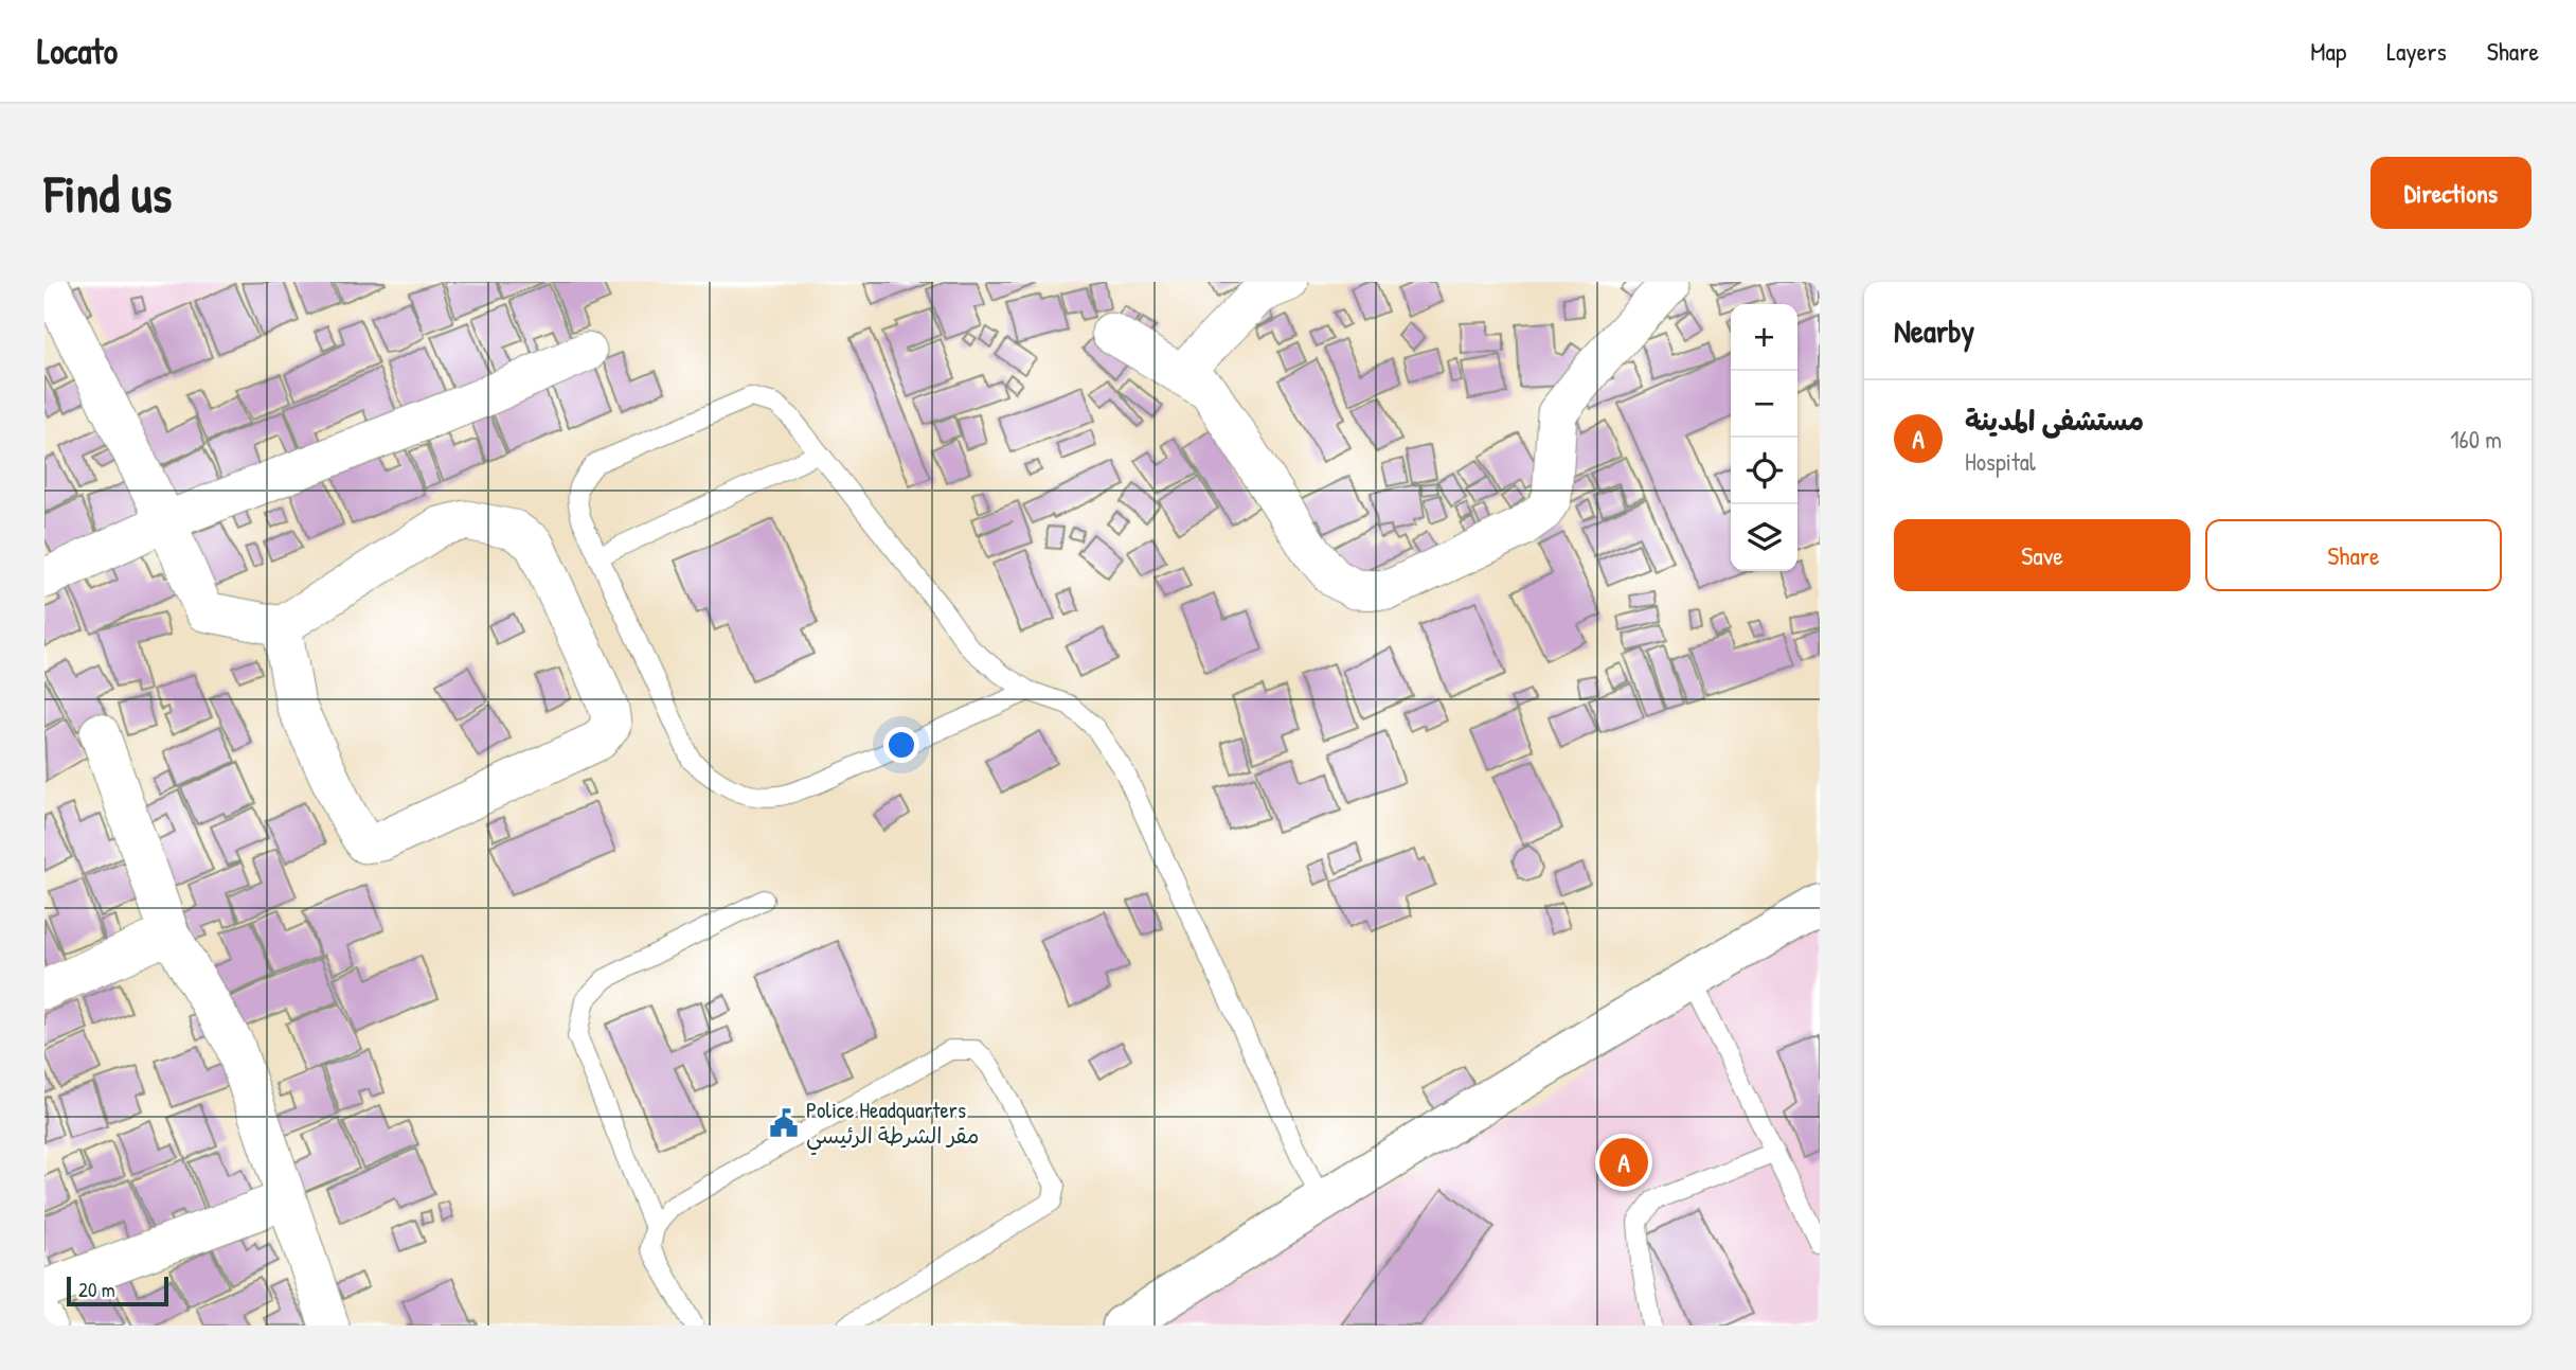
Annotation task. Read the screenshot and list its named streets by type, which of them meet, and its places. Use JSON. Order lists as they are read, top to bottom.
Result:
{
  "places": {
    "public building": ["Police Headquarters مقر الشرطة الرئيسي"]
  },
  "scale_bar": "20 m",
  "page": {
    "header": "Locato",
    "nav": ["Map", "Layers", "Share"],
    "buttons": [
      "Directions",
      ["Save", "Share"]
    ],
    "title": "Find us",
    "heading": "Nearby",
    "map_buttons": ["+", "−"],
    "list": [
      {
        "mark": "A",
        "name": "مستشفى المدينة",
        "note": "Hospital",
        "value": "160 m"
      }
    ],
    "pins": "A",
    "scale": "20 m"
  }
}
